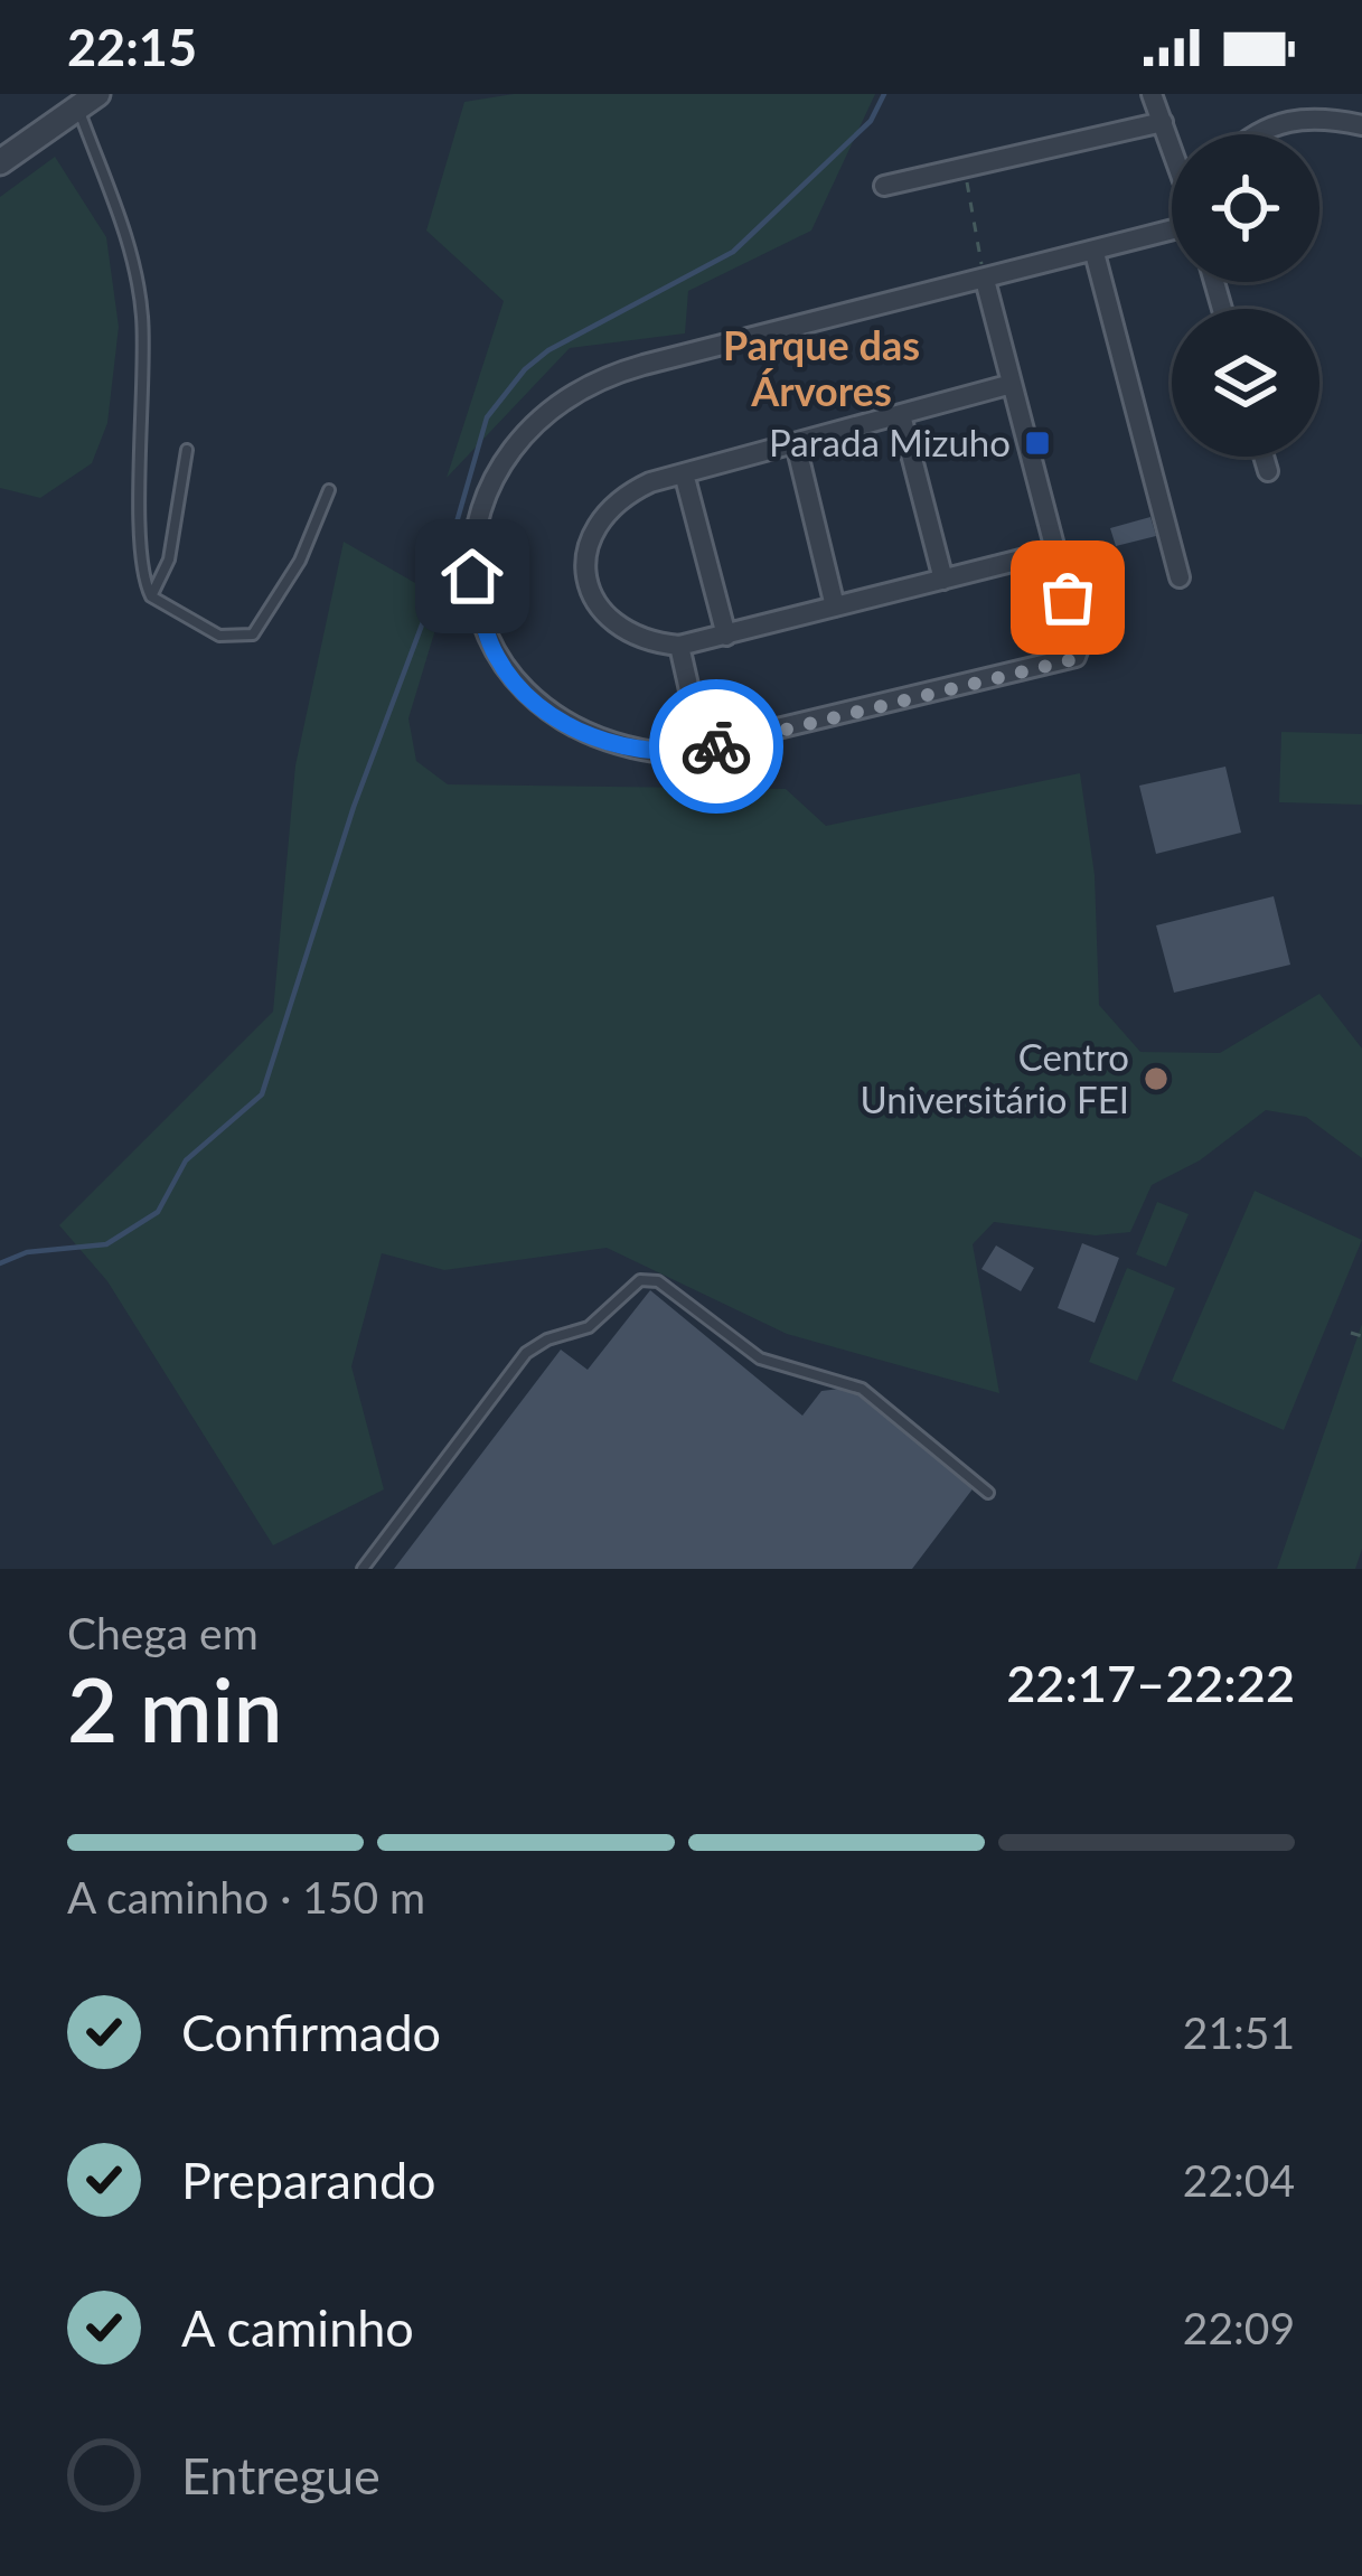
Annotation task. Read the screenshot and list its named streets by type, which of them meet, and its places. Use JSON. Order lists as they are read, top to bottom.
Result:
{
  "districts": ["Parque das Árvores"],
  "places": {
    "transit": ["Parada Mizuho"],
    "other": ["Centro Universitário FEI"]
  },
  "page": {
    "status": "22:15",
    "heading": ["2 min", "Chega em", "22:17–22:22"],
    "bar": "A caminho · 150 m",
    "list": [
      ["Confirmado", "21:51"],
      ["Preparando", "22:04"],
      ["A caminho", "22:09"],
      "Entregue"
    ]
  }
}
